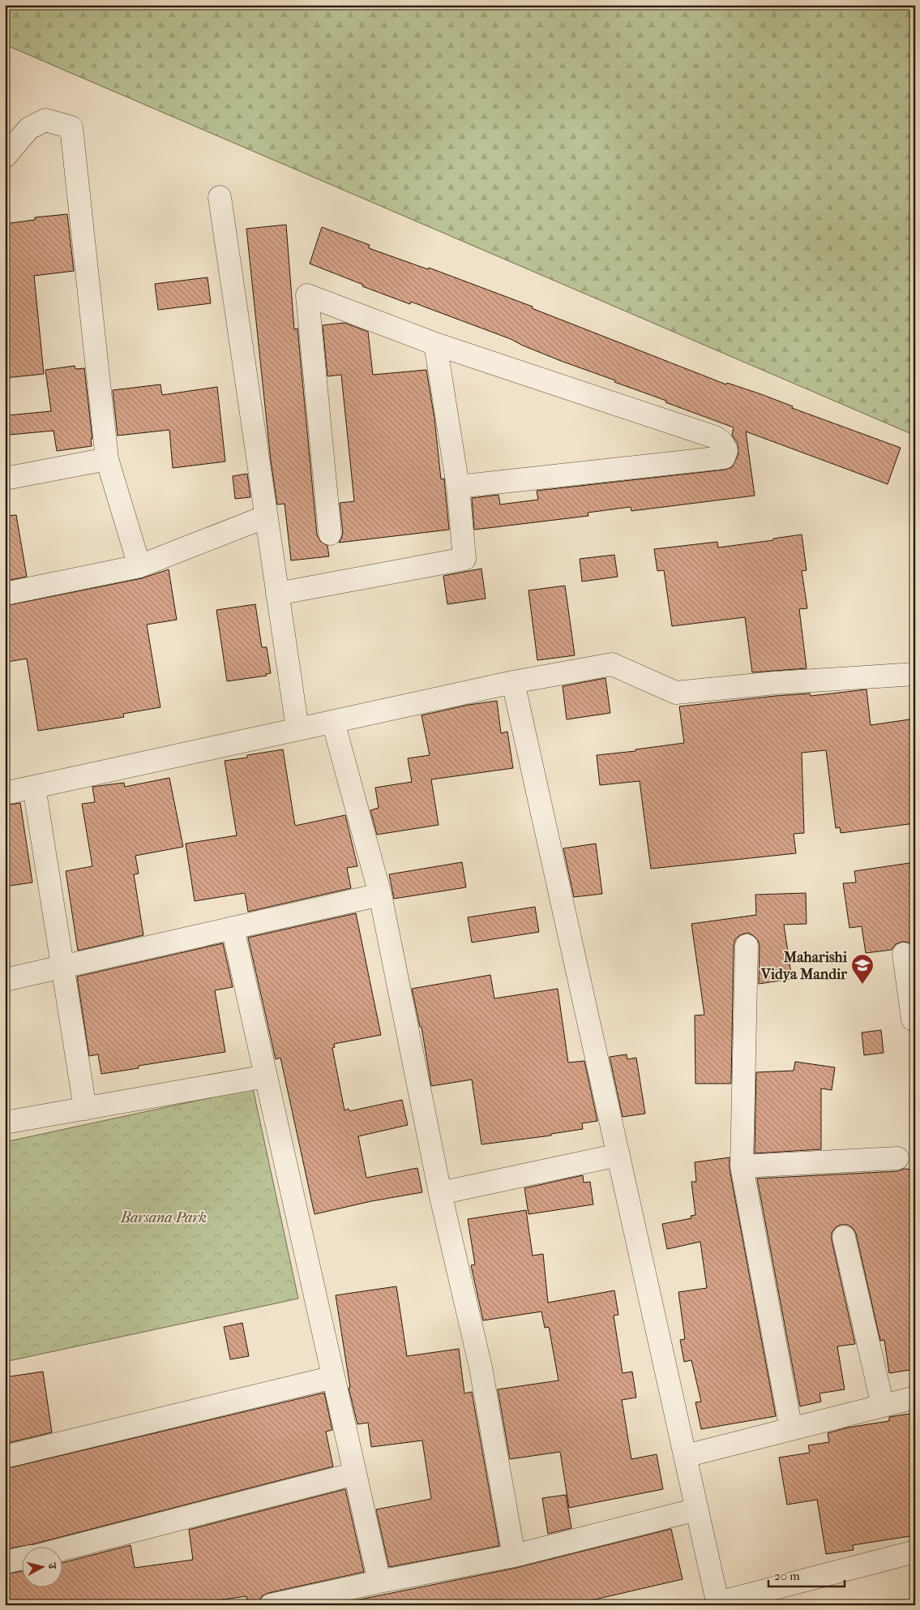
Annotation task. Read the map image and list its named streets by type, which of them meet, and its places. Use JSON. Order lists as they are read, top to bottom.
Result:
{
  "parks": ["Barsana Park"],
  "places": {
    "school or university": ["Maharishi Vidya Mandir"]
  },
  "scale_bar": "20 m",
  "north": "right"
}
